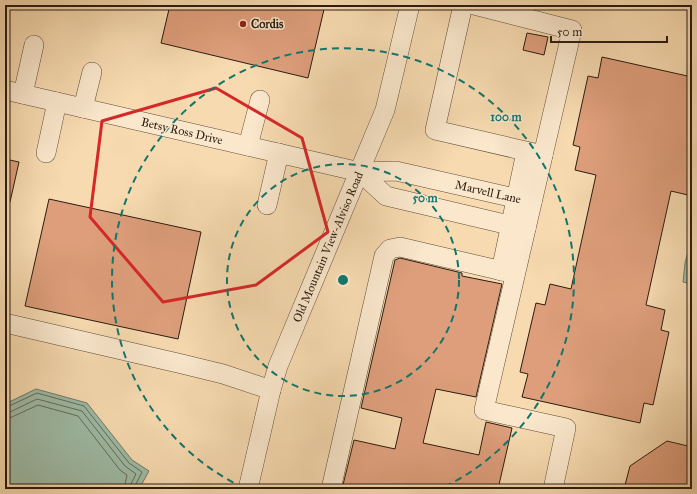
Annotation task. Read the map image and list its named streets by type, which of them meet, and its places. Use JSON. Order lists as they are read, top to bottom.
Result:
{
  "streets": {
    "street": ["Betsy Ross Drive", "Marvell Lane", "Old Mountain View-Alviso Road"]
  },
  "crossings": [
    ["Betsy Ross Drive", "Marvell Lane"],
    ["Betsy Ross Drive", "Old Mountain View-Alviso Road"],
    ["Marvell Lane", "Old Mountain View-Alviso Road"]
  ],
  "places": ["Cordis"],
  "scale_bar": "50 m",
  "rings": ["100 m", "50 m"]
}
